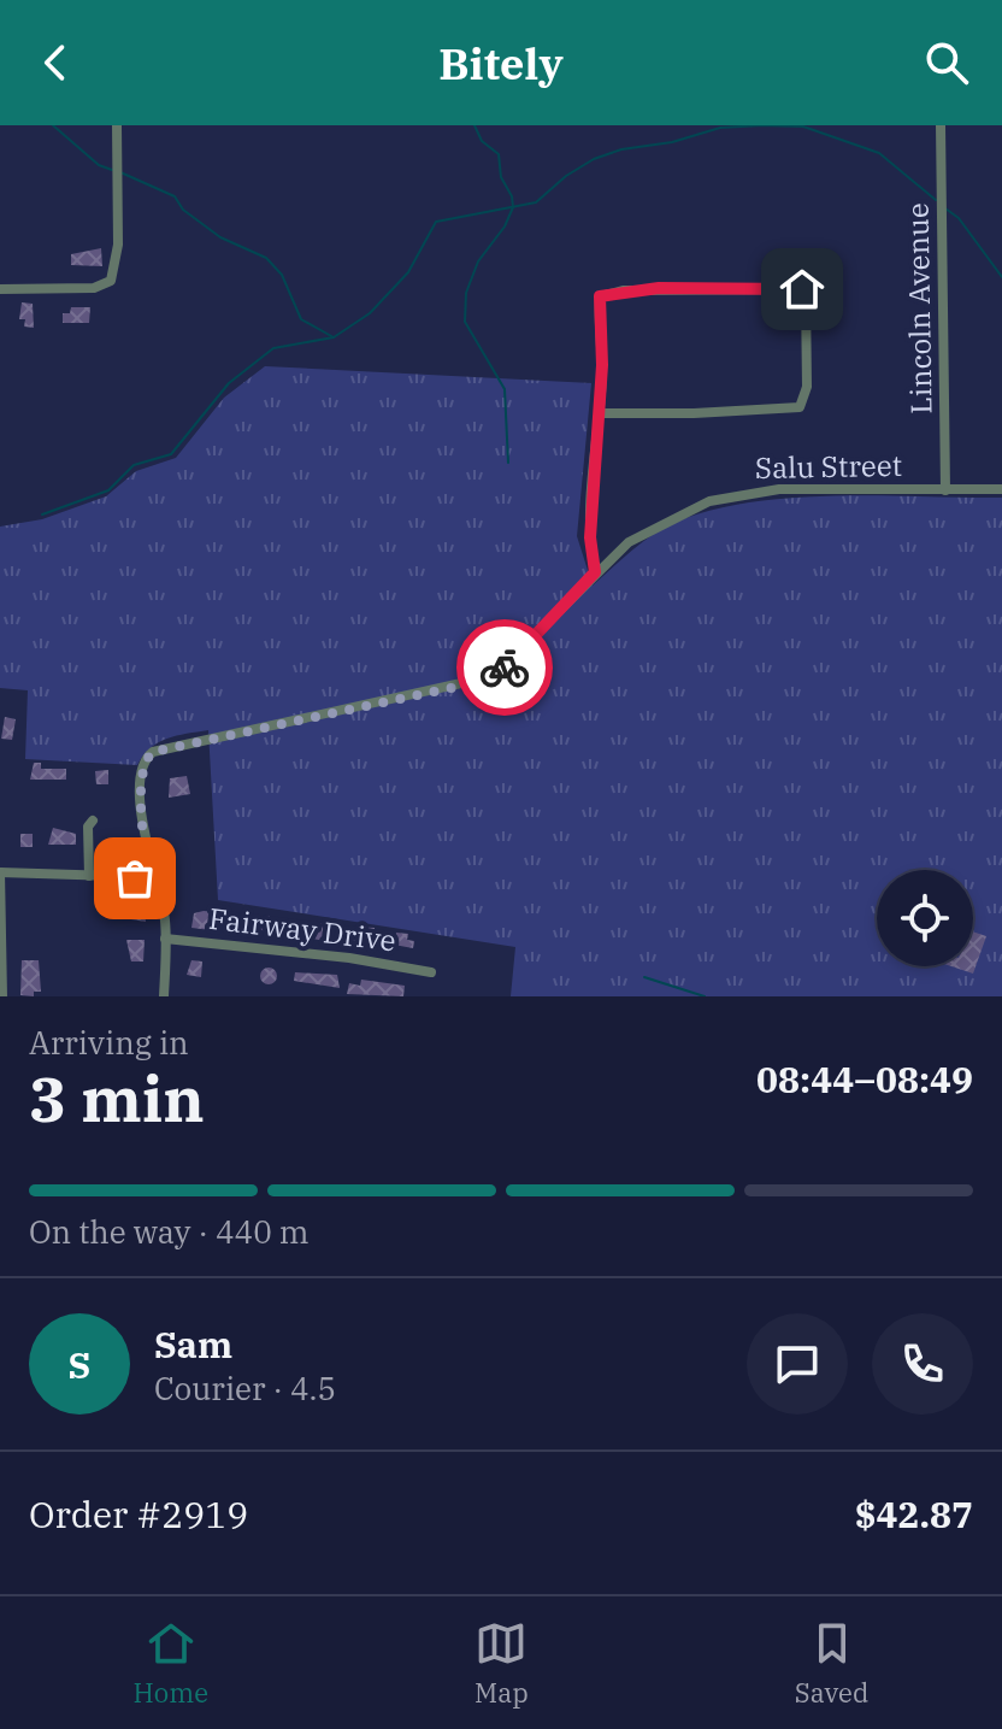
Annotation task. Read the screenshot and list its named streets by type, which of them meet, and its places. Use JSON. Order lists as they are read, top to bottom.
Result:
{
  "streets": {
    "street": ["Lincoln Avenue", "Salu Street", "Fairway Drive"]
  },
  "crossings": [
    ["Lincoln Avenue", "Salu Street"]
  ],
  "page": {
    "header": "Bitely",
    "heading": ["3 min", "Arriving in", "08:44–08:49"],
    "panel": [
      "Sam",
      "Courier · 4.5",
      "Order #2919",
      "$42.87"
    ],
    "bar": "On the way · 440 m",
    "round": "S",
    "tabs": ["Home", "Map", "Saved"]
  }
}
